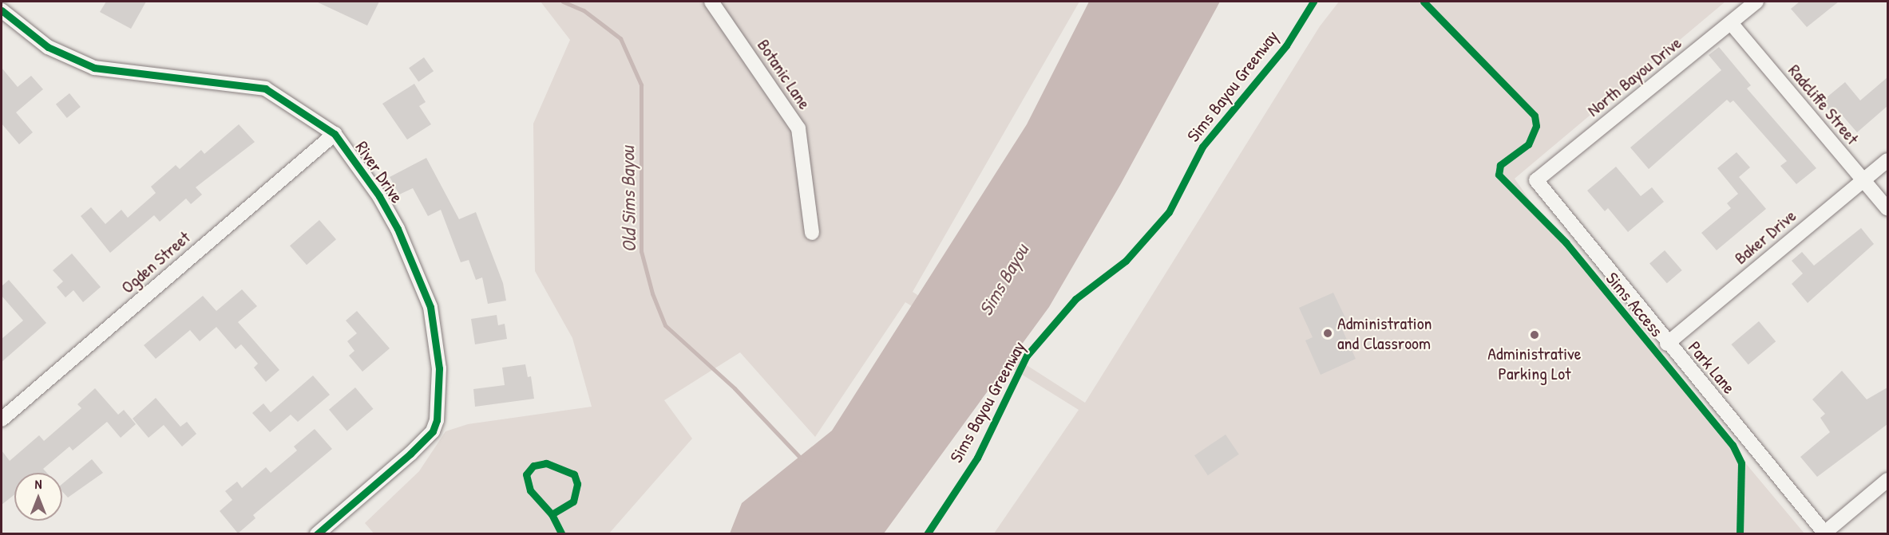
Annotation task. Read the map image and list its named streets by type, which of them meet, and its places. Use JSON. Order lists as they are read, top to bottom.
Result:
{
  "streets": {
    "street": [
      "Botanic Lane",
      "North Bayou Drive",
      "Radcliffe Street",
      "River Drive",
      "Baker Drive",
      "Ogden Street",
      "Park Lane"
    ],
    "cycle path": ["Sims Bayou Greenway", "Sims Access"]
  },
  "crossings": [
    ["North Bayou Drive", "Radcliffe Street"],
    ["North Bayou Drive", "Park Lane"],
    ["Radcliffe Street", "Baker Drive"],
    ["River Drive", "Ogden Street"],
    ["Baker Drive", "Park Lane"]
  ],
  "water": ["Old Sims Bayou", "Sims Bayou"],
  "places": ["Administration and Classroom", "Administrative Parking Lot"],
  "north": "top"
}
